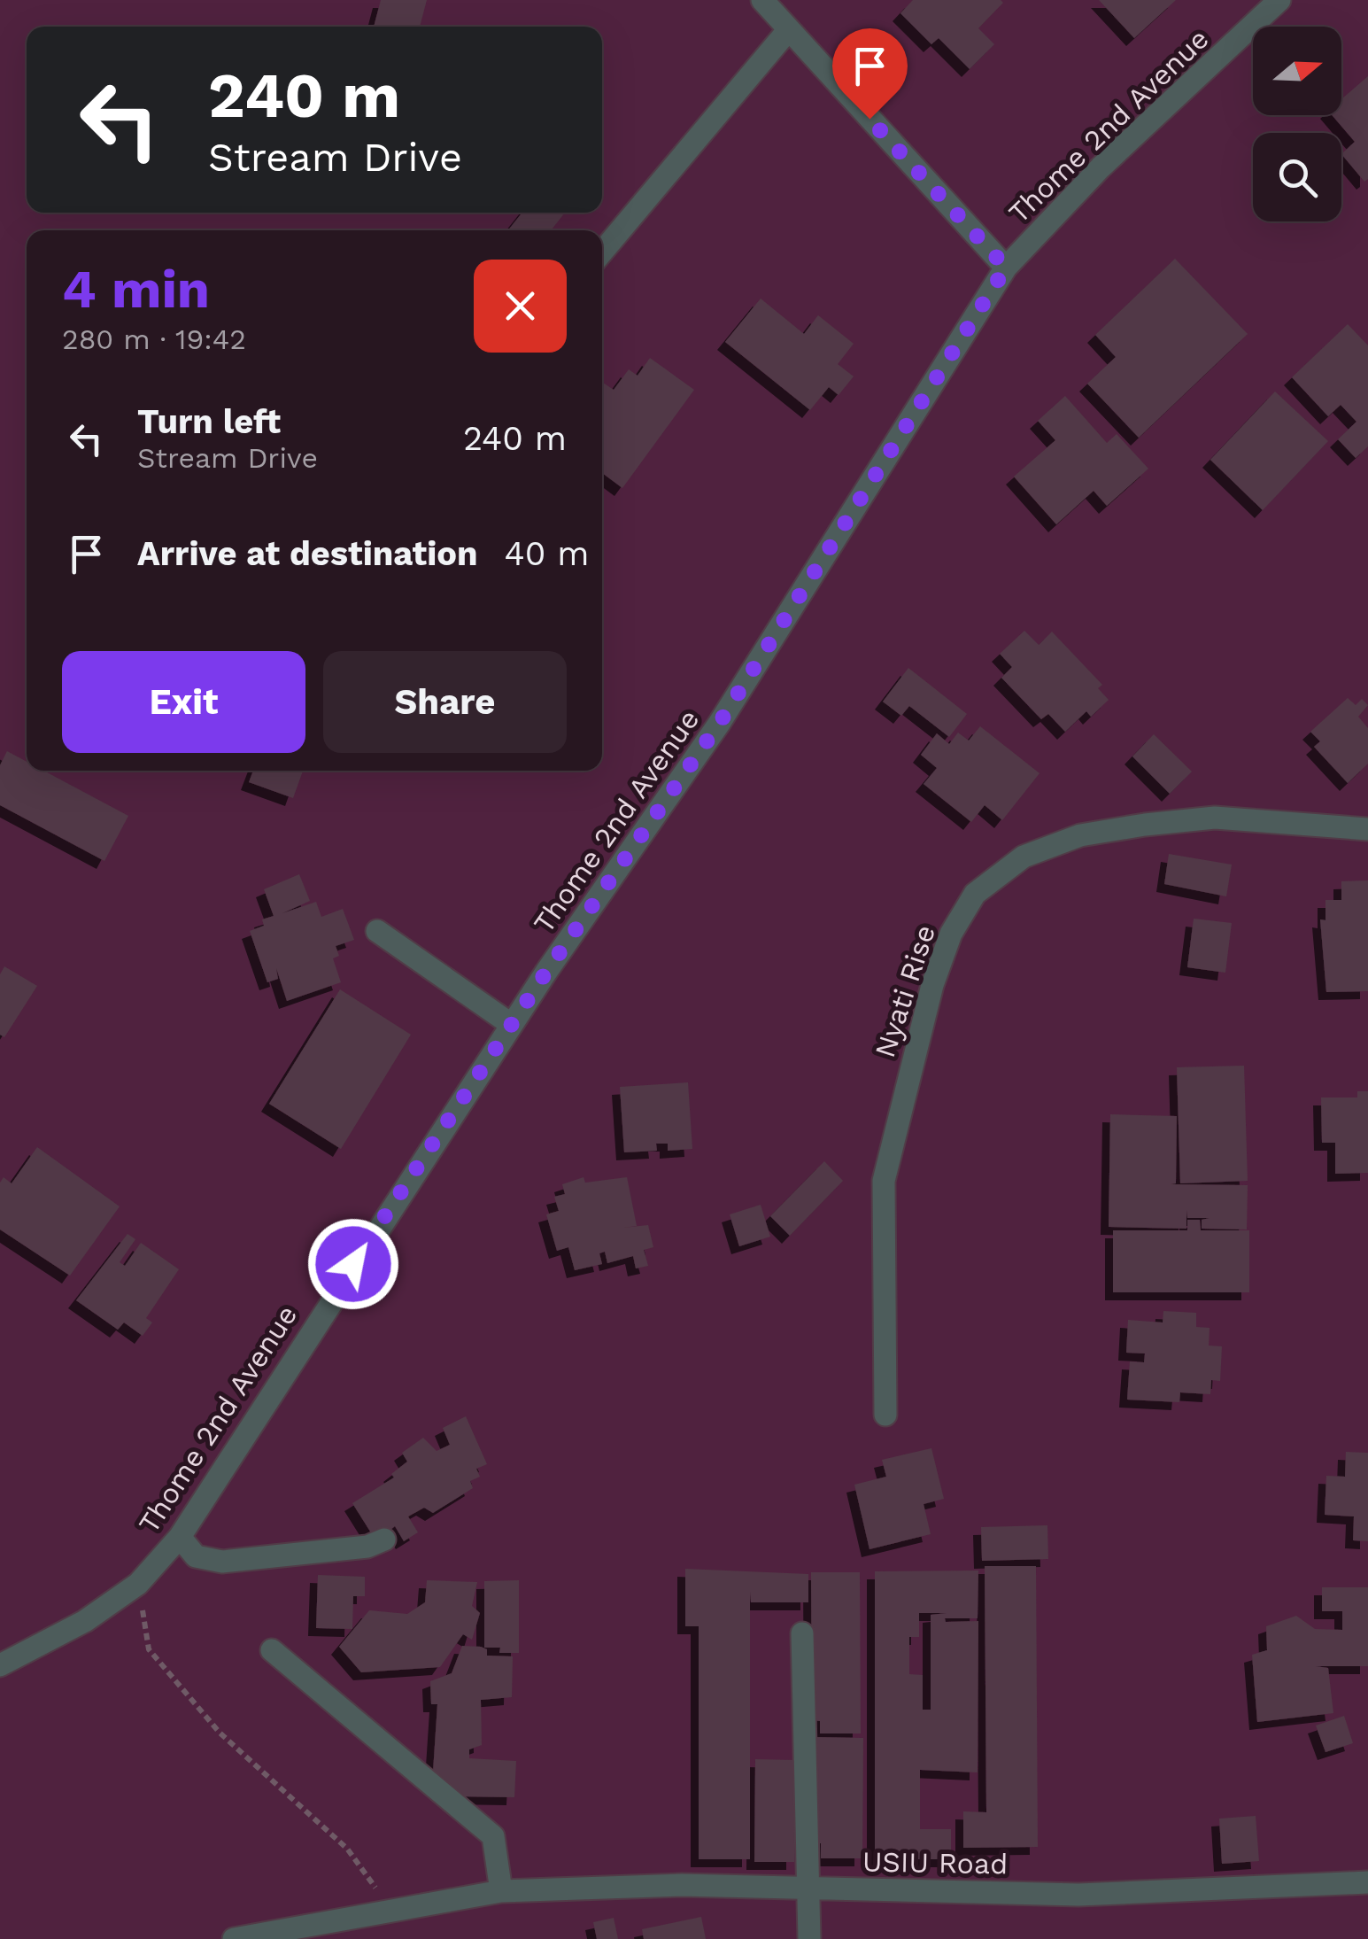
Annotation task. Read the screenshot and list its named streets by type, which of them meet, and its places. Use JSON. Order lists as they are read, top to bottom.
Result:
{
  "streets": {
    "street": ["Thome 2nd Avenue", "Nyati Rise", "USIU Road"]
  },
  "north": "right",
  "page": {
    "turn": ["240 m", "Stream Drive"],
    "heading": ["4 min", "280 m · 19:42"],
    "list": [
      {
        "name": "Turn left",
        "note": "Stream Drive",
        "value": "240 m"
      },
      {
        "name": "Arrive at destination",
        "value": "40 m"
      }
    ],
    "buttons": ["Exit", "Share"]
  }
}
